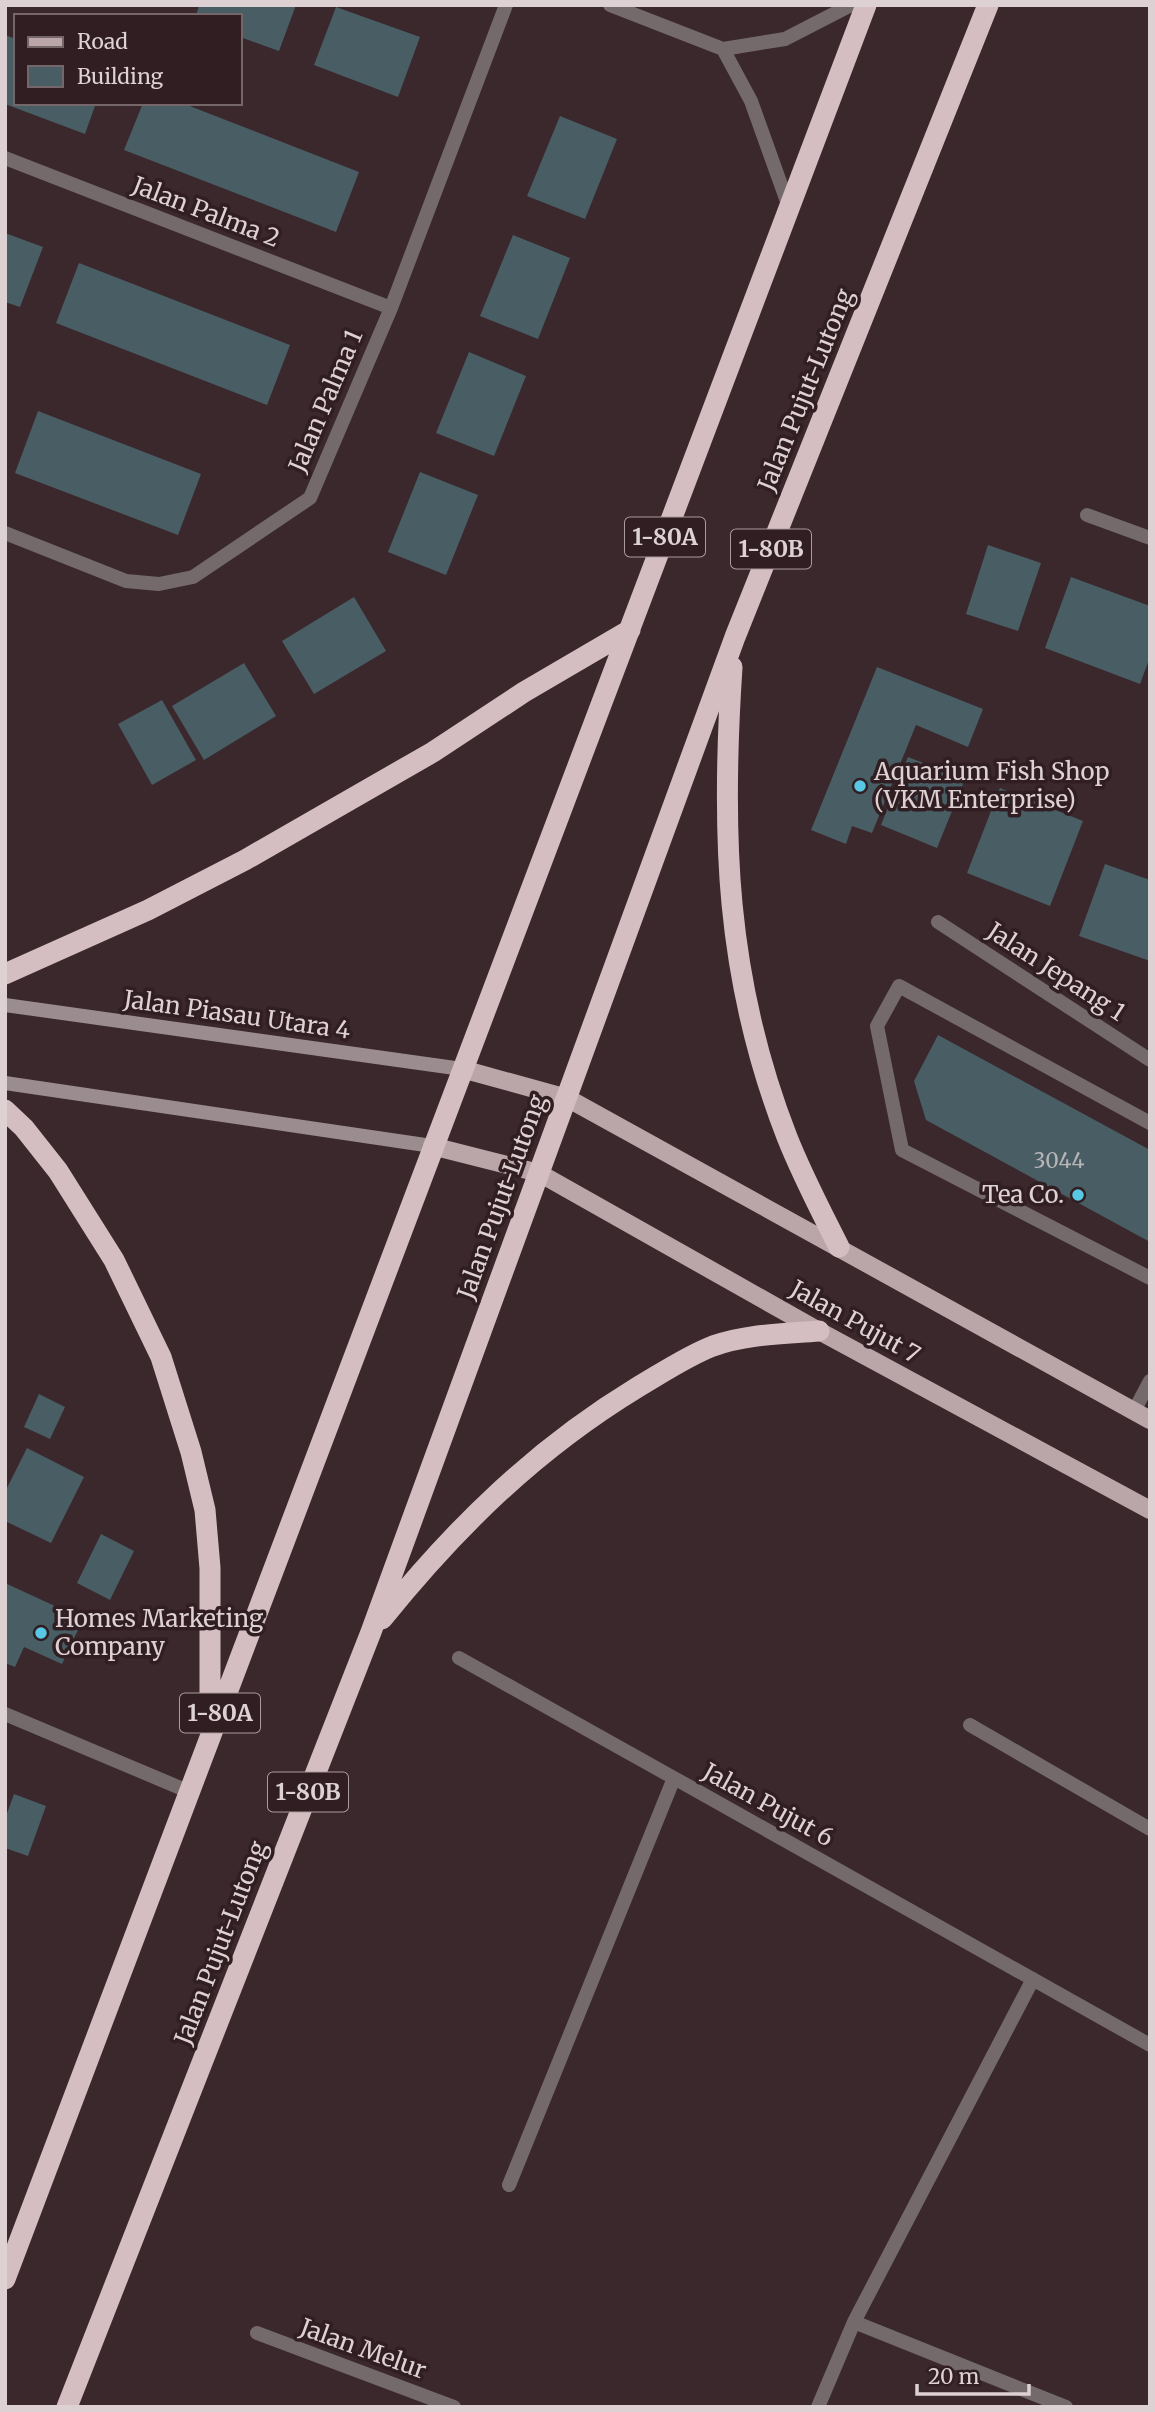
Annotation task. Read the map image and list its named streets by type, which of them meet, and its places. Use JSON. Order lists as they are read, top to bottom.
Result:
{
  "streets": {
    "highway": ["Jalan Pujut-Lutong", "1-80A", "1-80B"],
    "main road": ["Jalan Pujut 7"],
    "street": [
      "Jalan Palma 2",
      "Jalan Palma 1",
      "Jalan Jepang 1",
      "Jalan Piasau Utara 4",
      "Jalan Pujut 6",
      "Jalan Melur"
    ]
  },
  "crossings": [
    ["Jalan Palma 2", "Jalan Palma 1"],
    ["Jalan Pujut-Lutong", "Jalan Pujut 7"],
    ["1-80A", "Jalan Piasau Utara 4"],
    ["1-80A", "Jalan Pujut 7"]
  ],
  "places": ["Aquarium Fish Shop (VKM Enterprise)", "Tea Co.", "Homes Marketing Company"],
  "house_numbers": ["3044"],
  "legend": ["Road", "Building"],
  "scale_bar": "20 m"
}
